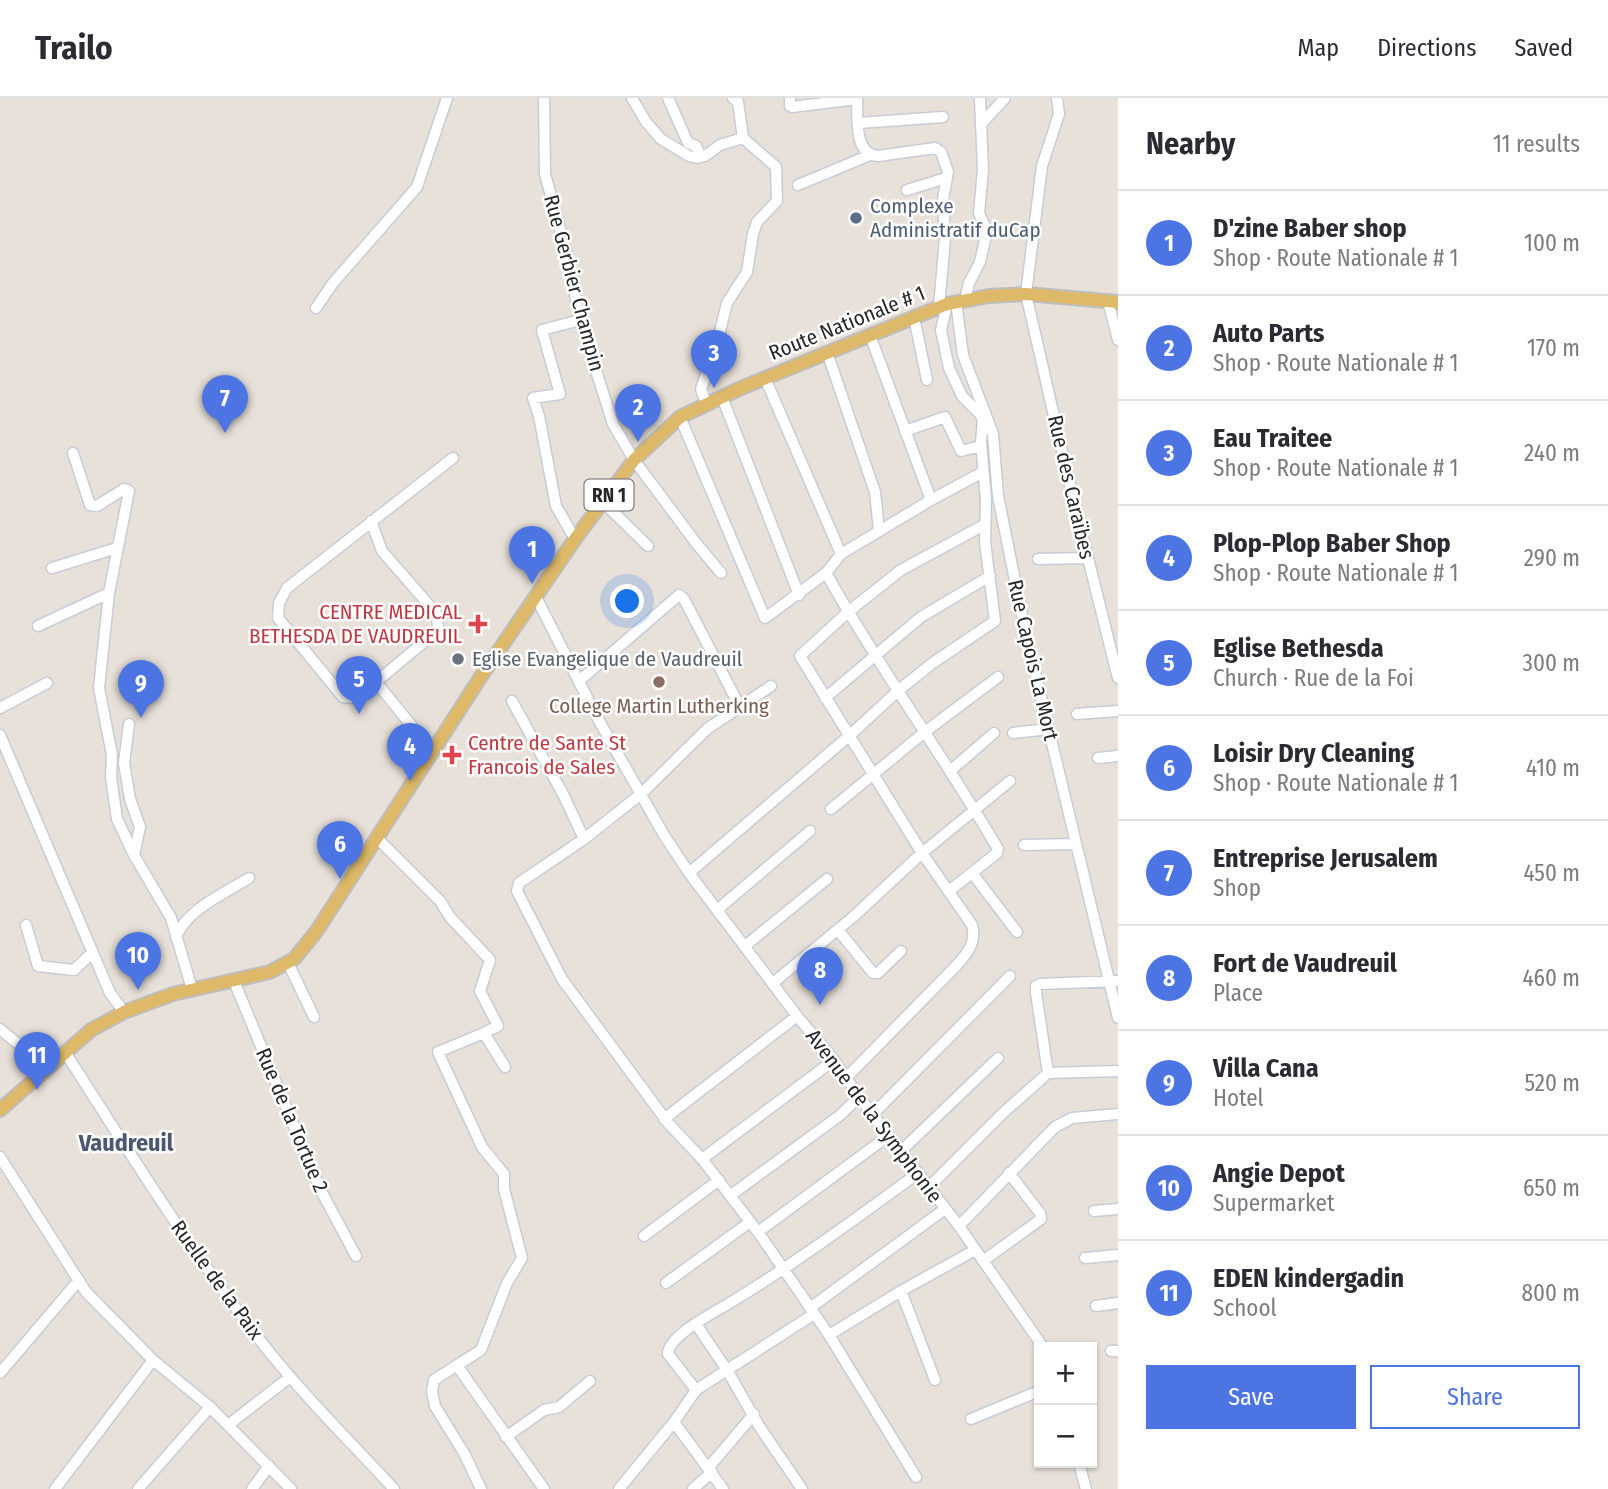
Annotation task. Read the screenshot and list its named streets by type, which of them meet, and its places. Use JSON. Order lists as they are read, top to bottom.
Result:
{
  "streets": {
    "main road": ["Route Nationale # 1", "RN 1"],
    "street": [
      "Rue Gerbier Champin",
      "Rue des Caraïbes",
      "Rue Capois La Mort",
      "Avenue de la Symphonie",
      "Rue de la Tortue 2",
      "Ruelle de la Paix"
    ]
  },
  "crossings": [
    ["Rue Gerbier Champin", "Route Nationale # 1"],
    ["Route Nationale # 1", "Rue des Caraïbes"],
    ["Route Nationale # 1", "Rue Capois La Mort"],
    ["Route Nationale # 1", "Avenue de la Symphonie"],
    ["Route Nationale # 1", "Rue de la Tortue 2"],
    ["Route Nationale # 1", "Ruelle de la Paix"]
  ],
  "districts": ["Vaudreuil"],
  "places": {
    "other": ["Complexe Administratif duCap", "Eglise Evangelique de Vaudreuil", "College Martin Lutherking"],
    "health": ["CENTRE MEDICAL BETHESDA DE VAUDREUIL", "Centre de Sante St Francois de Sales"]
  },
  "page": {
    "header": "Trailo",
    "nav": ["Map", "Directions", "Saved"],
    "heading": ["Nearby", "11 results"],
    "list": [
      {
        "mark": "1",
        "name": "D'zine Baber shop",
        "note": "Shop · Route Nationale # 1",
        "value": "100 m"
      },
      {
        "mark": "2",
        "name": "Auto Parts",
        "note": "Shop · Route Nationale # 1",
        "value": "170 m"
      },
      {
        "mark": "3",
        "name": "Eau Traitee",
        "note": "Shop · Route Nationale # 1",
        "value": "240 m"
      },
      {
        "mark": "4",
        "name": "Plop-Plop Baber Shop",
        "note": "Shop · Route Nationale # 1",
        "value": "290 m"
      },
      {
        "mark": "5",
        "name": "Eglise Bethesda",
        "note": "Church · Rue de la Foi",
        "value": "300 m"
      },
      {
        "mark": "6",
        "name": "Loisir Dry Cleaning",
        "note": "Shop · Route Nationale # 1",
        "value": "410 m"
      },
      {
        "mark": "7",
        "name": "Entreprise Jerusalem",
        "note": "Shop",
        "value": "450 m"
      },
      {
        "mark": "8",
        "name": "Fort de Vaudreuil",
        "note": "Place",
        "value": "460 m"
      },
      {
        "mark": "9",
        "name": "Villa Cana",
        "note": "Hotel",
        "value": "520 m"
      },
      {
        "mark": "10",
        "name": "Angie Depot",
        "note": "Supermarket",
        "value": "650 m"
      },
      {
        "mark": "11",
        "name": "EDEN kindergadin",
        "note": "School",
        "value": "800 m"
      }
    ],
    "pins": [
      "3",
      "7",
      "2",
      "1",
      "5",
      "9",
      "4",
      "6",
      "10",
      "8",
      "11"
    ],
    "map_buttons": ["+", "−"],
    "buttons": ["Save", "Share"]
  }
}
